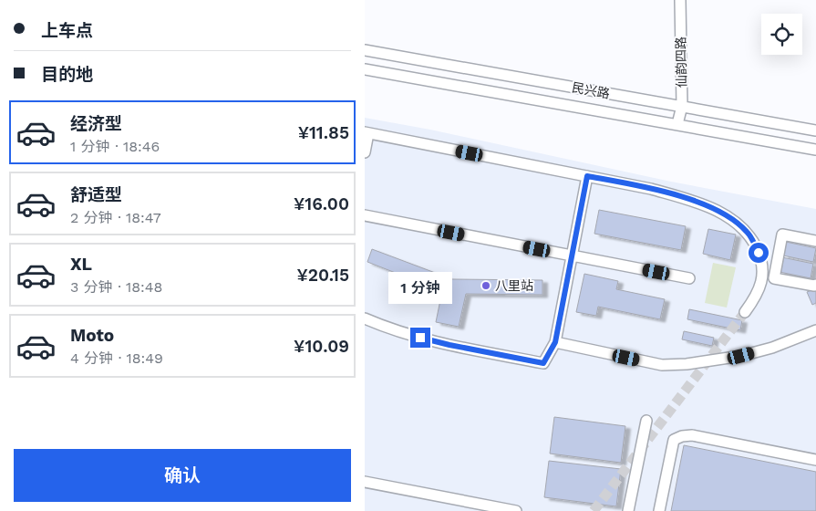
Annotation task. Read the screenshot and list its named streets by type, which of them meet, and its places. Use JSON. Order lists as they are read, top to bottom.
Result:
{
  "streets": {
    "street": ["仙韵四路", "民兴路"]
  },
  "crossings": [
    ["仙韵四路", "民兴路"]
  ],
  "places": ["八里站"],
  "page": {
    "banner": ["上车点", "目的地"],
    "list": [
      {
        "name": "经济型",
        "note": "1 分钟 · 18:46",
        "value": "¥11.85"
      },
      {
        "name": "舒适型",
        "note": "2 分钟 · 18:47",
        "value": "¥16.00"
      },
      {
        "name": "XL",
        "note": "3 分钟 · 18:48",
        "value": "¥20.15"
      },
      {
        "name": "Moto",
        "note": "4 分钟 · 18:49",
        "value": "¥10.09"
      }
    ],
    "bubble": "1 分钟",
    "buttons": "确认"
  }
}
